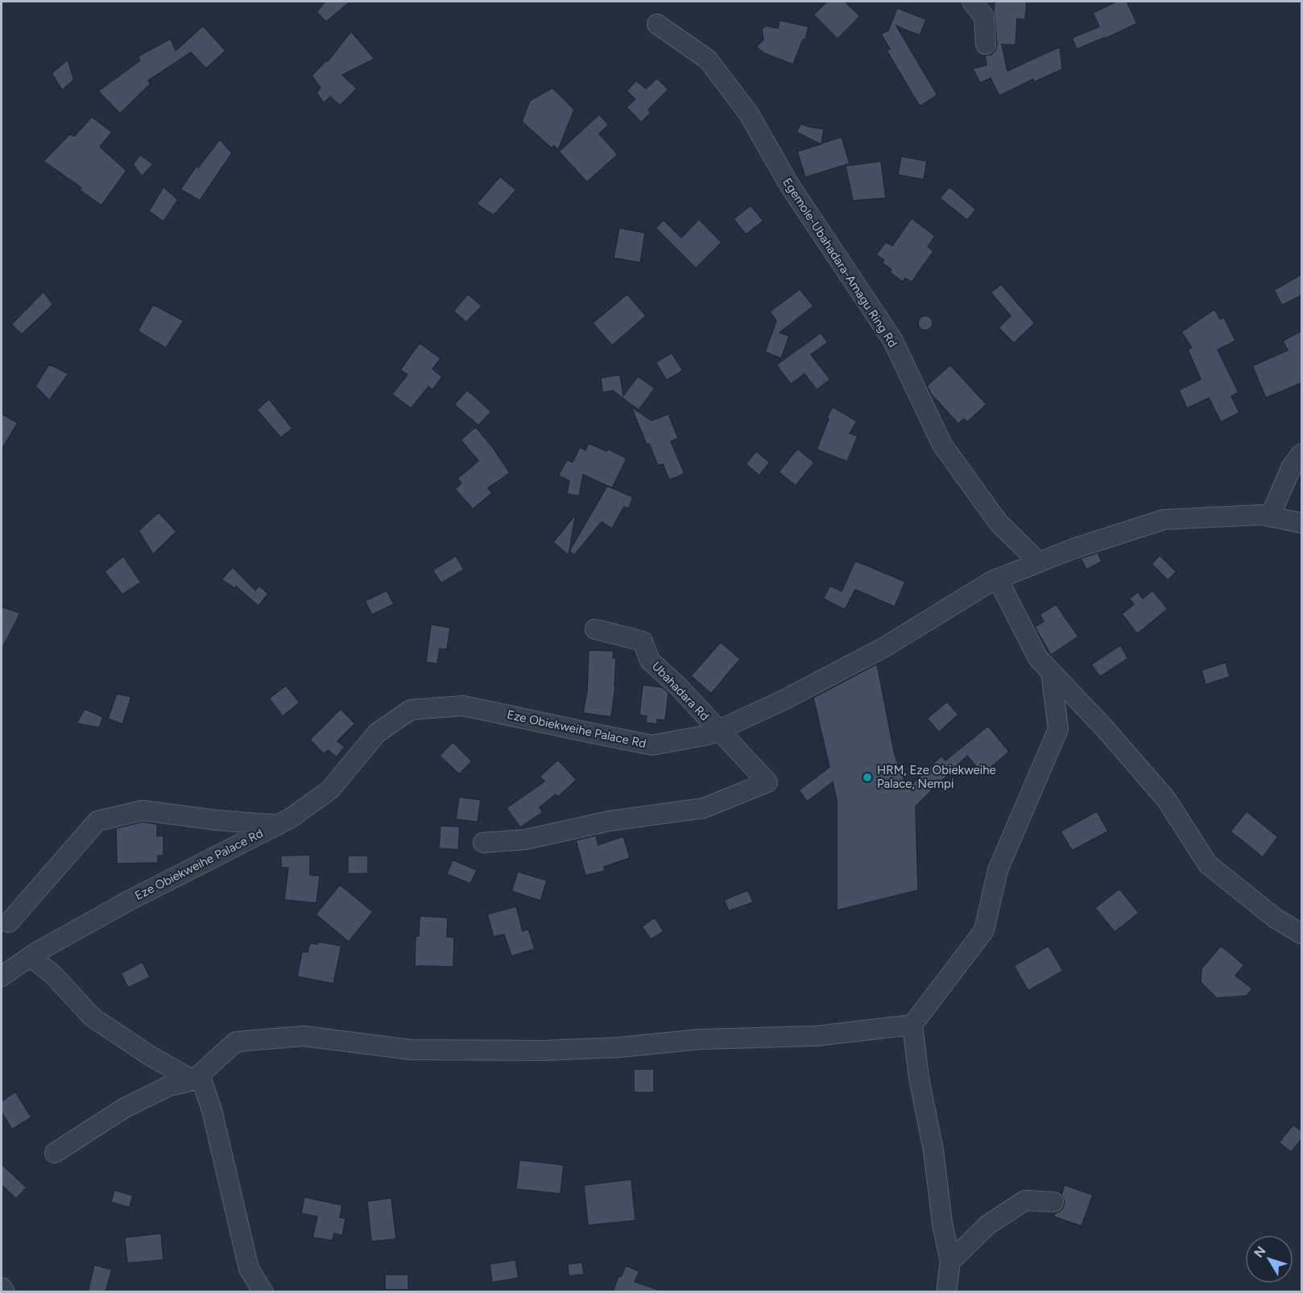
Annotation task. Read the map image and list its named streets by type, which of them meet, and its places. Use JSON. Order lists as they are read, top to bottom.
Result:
{
  "streets": {
    "street": ["Egemole-Ubahadara-Amagu Ring Rd", "Ubahadara Rd", "Eze Obiekweihe Palace Rd"]
  },
  "crossings": [
    ["Egemole-Ubahadara-Amagu Ring Rd", "Eze Obiekweihe Palace Rd"],
    ["Ubahadara Rd", "Eze Obiekweihe Palace Rd"]
  ],
  "places": ["HRM, Eze Obiekweihe Palace, Nempi"],
  "north": "top left"
}
